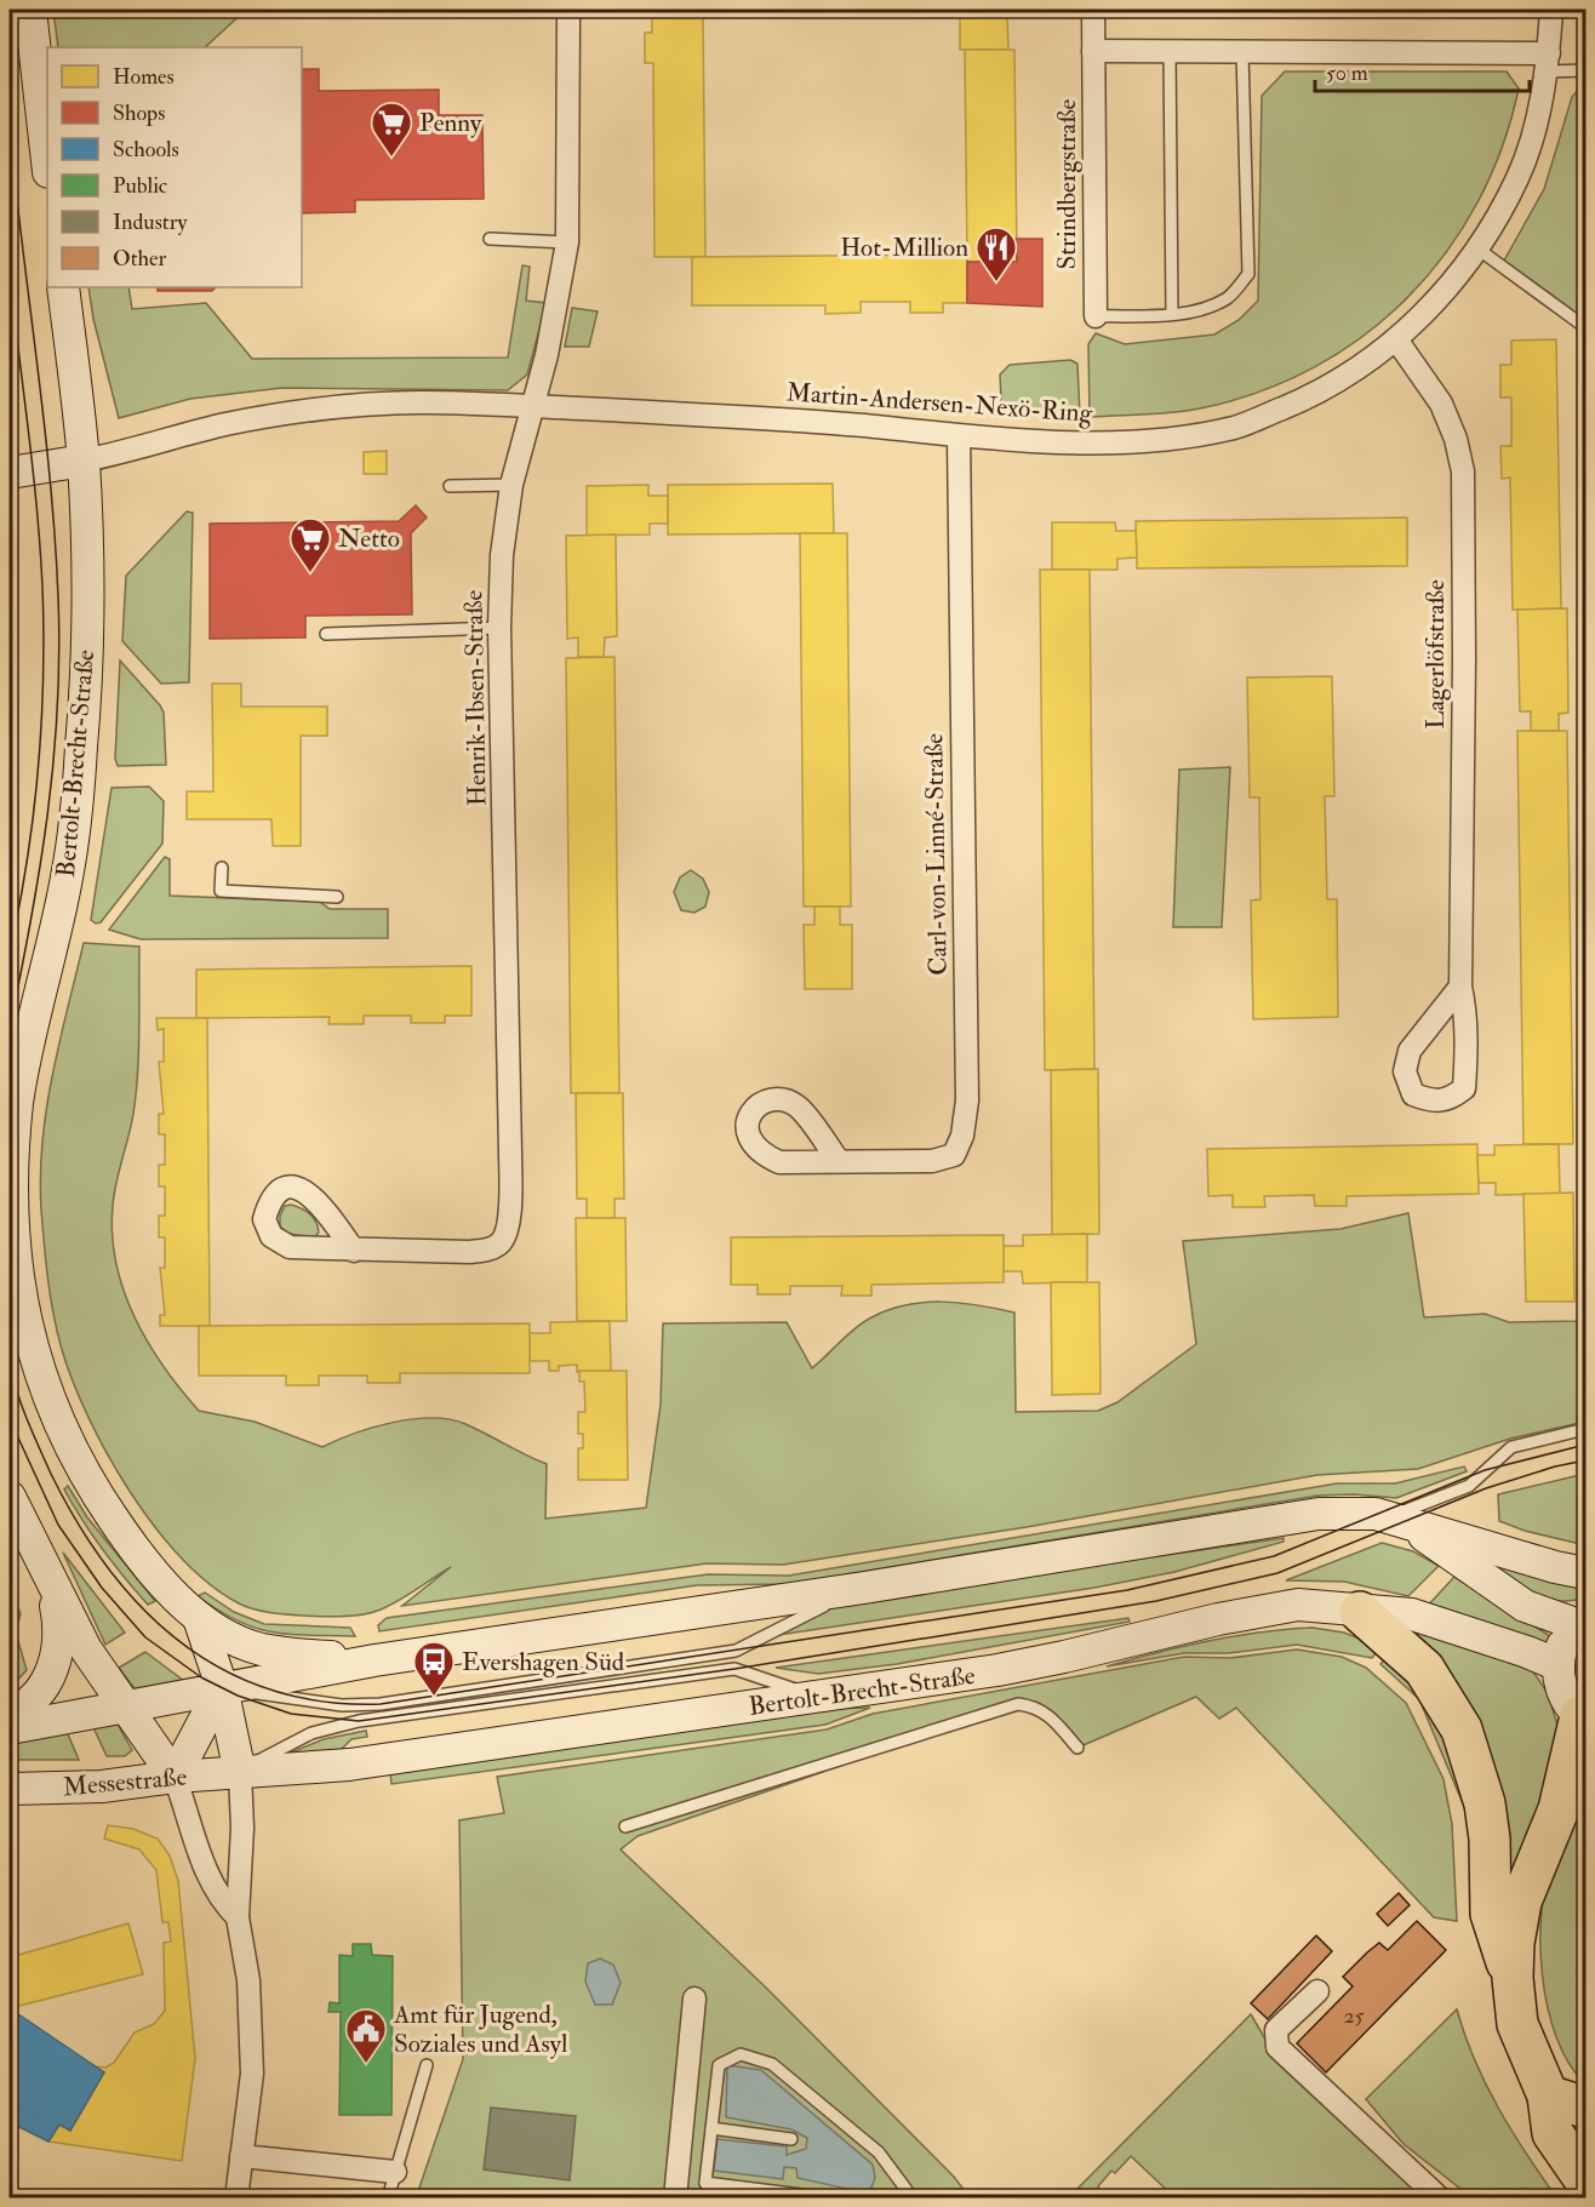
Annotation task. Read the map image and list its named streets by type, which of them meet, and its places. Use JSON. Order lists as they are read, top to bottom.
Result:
{
  "streets": {
    "main road": ["Bertolt-Brecht-Straße", "Messestraße"],
    "street": [
      "Strindbergstraße",
      "Martin-Andersen-Nexö-Ring",
      "Lagerlöfstraße",
      "Henrik-Ibsen-Straße",
      "Carl-von-Linné-Straße"
    ]
  },
  "crossings": [
    ["Martin-Andersen-Nexö-Ring", "Lagerlöfstraße"],
    ["Martin-Andersen-Nexö-Ring", "Henrik-Ibsen-Straße"],
    ["Martin-Andersen-Nexö-Ring", "Bertolt-Brecht-Straße"],
    ["Martin-Andersen-Nexö-Ring", "Carl-von-Linné-Straße"],
    ["Bertolt-Brecht-Straße", "Messestraße"]
  ],
  "places": {
    "supermarket": ["Penny", "Netto"],
    "restaurant": ["Hot-Million"],
    "bus stop": ["Evershagen Süd"],
    "public building": ["Amt für Jugend, Soziales und Asyl"]
  },
  "house_numbers": ["25"],
  "legend": [
    "Homes",
    "Shops",
    "Schools",
    "Public",
    "Industry",
    "Other"
  ],
  "scale_bar": "50 m"
}
